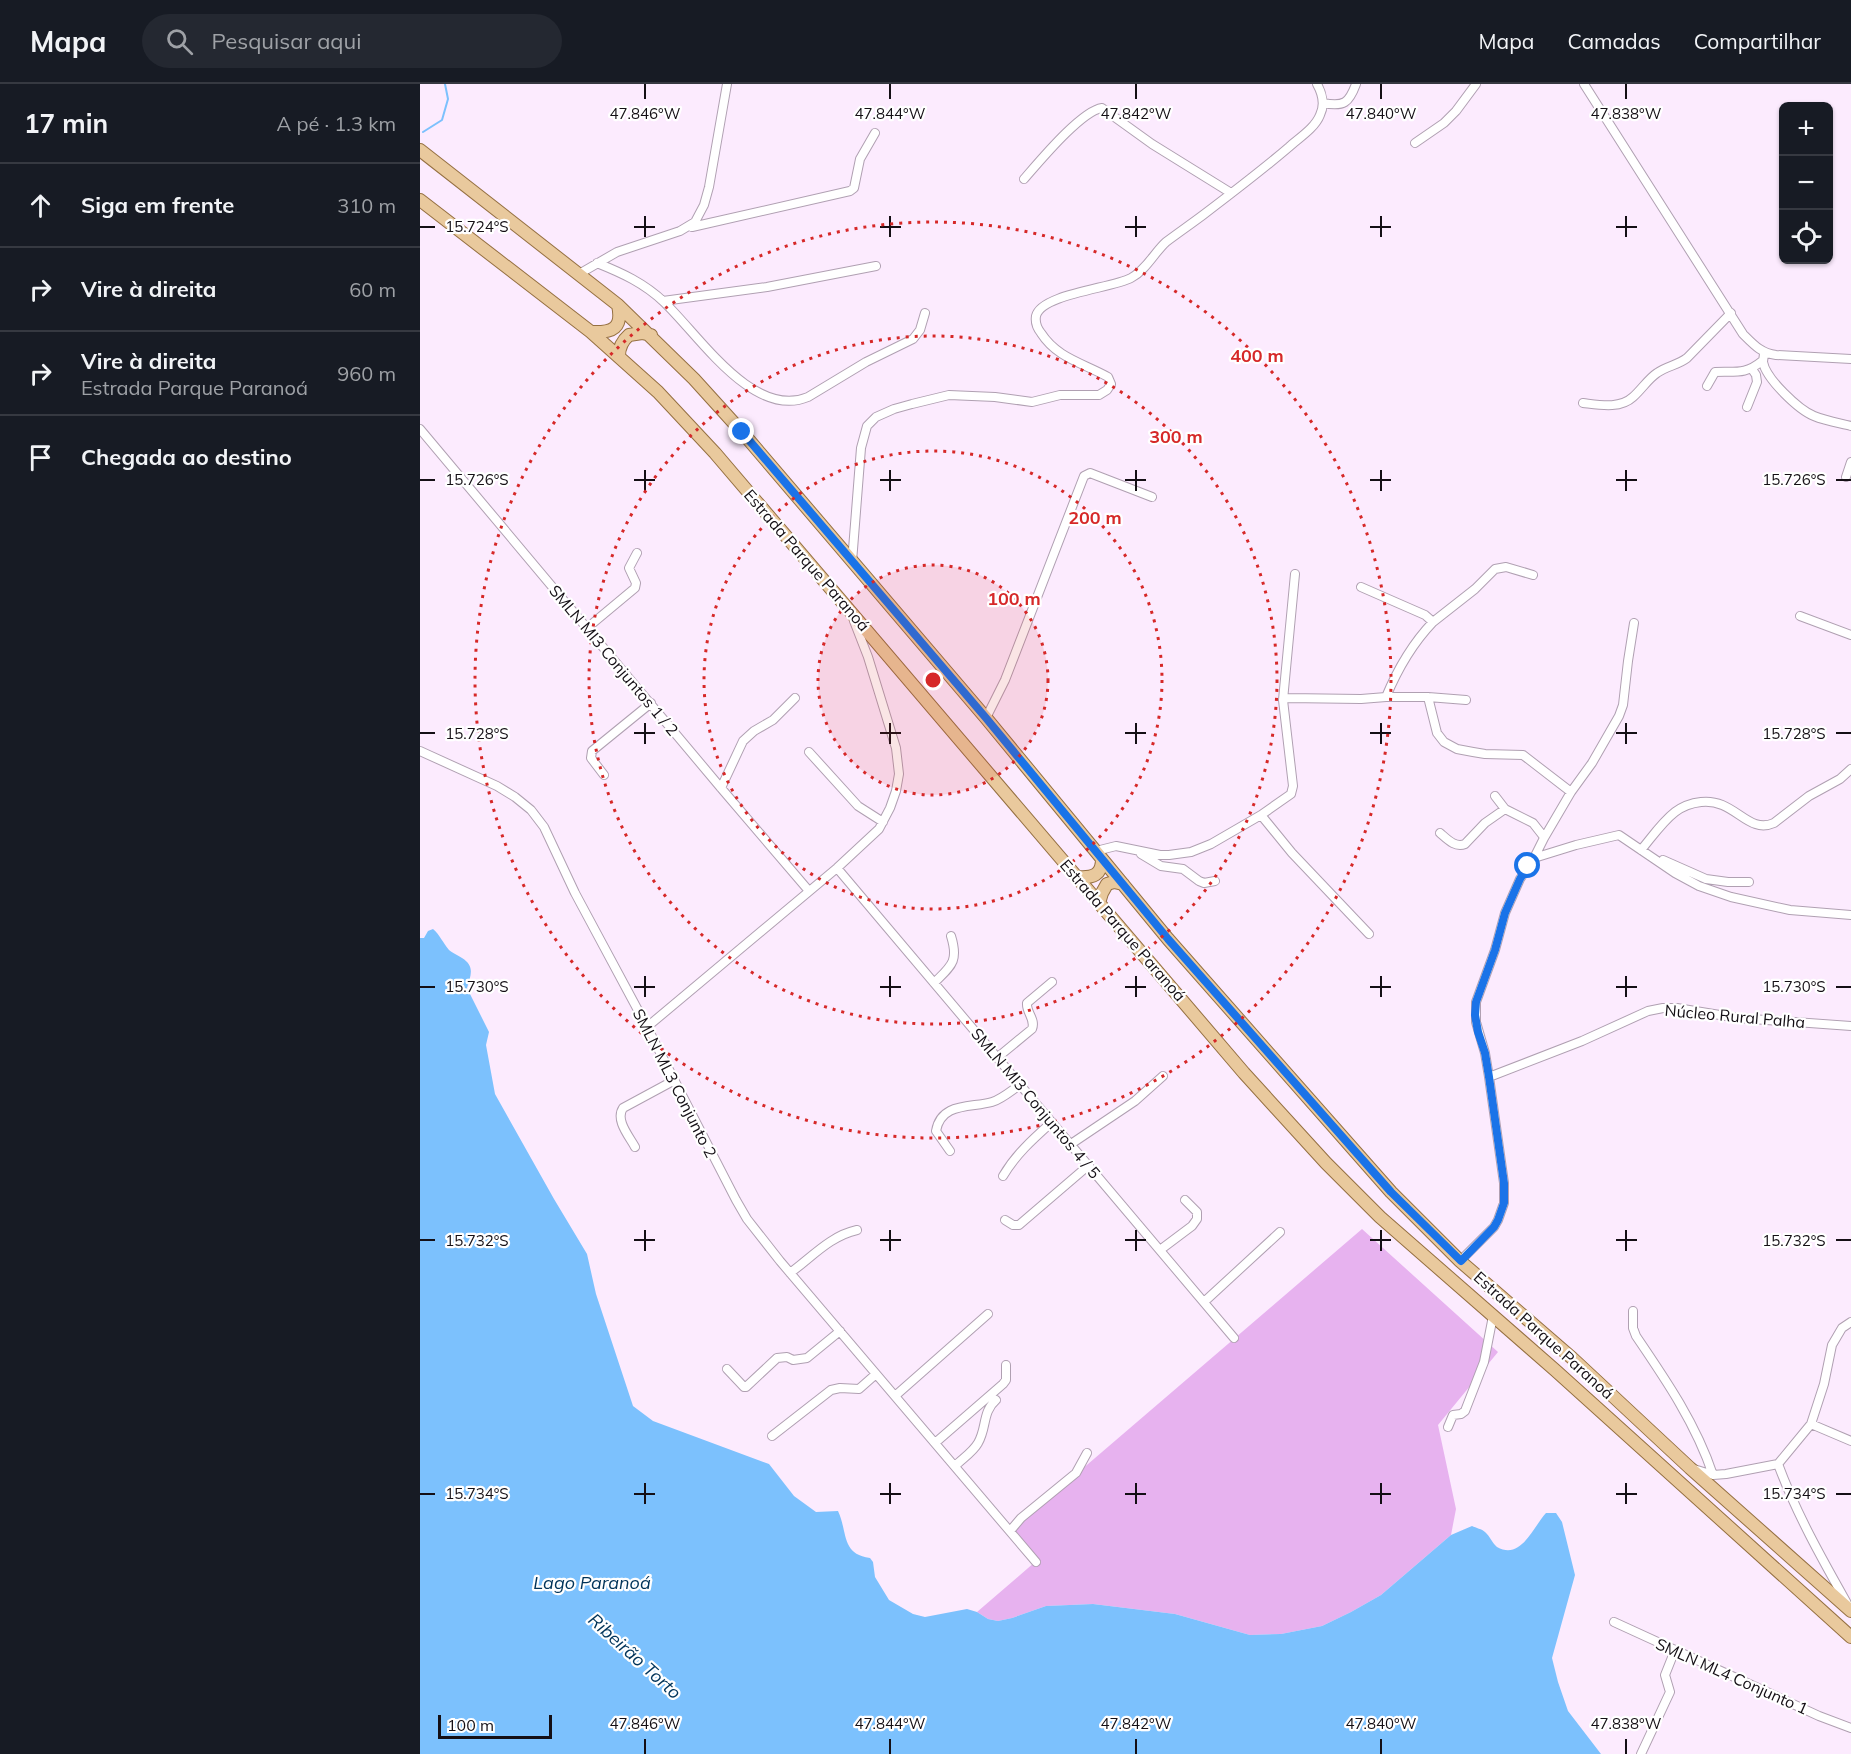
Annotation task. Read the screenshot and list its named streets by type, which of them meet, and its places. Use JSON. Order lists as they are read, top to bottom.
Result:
{
  "streets": {
    "main road": ["Estrada Parque Paranoá"],
    "street": [
      "SMLN MI3 Conjuntos 1 / 2",
      "Núcleo Rural Palha",
      "SMLN ML3 Conjunto 2",
      "SMLN MI3 Conjuntos 4 / 5",
      "SMLN ML4 Conjunto 1"
    ]
  },
  "water": ["Lago Paranoá", "Ribeirão Torto"],
  "scale_bar": "100 m",
  "page": {
    "header": "Mapa",
    "search": "Pesquisar aqui",
    "nav": ["Mapa", "Camadas", "Compartilhar"],
    "heading": ["17 min", "A pé · 1.3 km"],
    "map_buttons": ["+", "−"],
    "list": [
      ["Siga em frente", "310 m"],
      ["Vire à direita", "60 m"],
      ["Vire à direita", "Estrada Parque Paranoá", "960 m"],
      "Chegada ao destino"
    ],
    "scale": "100 m"
  },
  "coordinates": [
    "47.846°W",
    "47.844°W",
    "47.842°W",
    "47.840°W",
    "47.838°W",
    "15.724°S",
    "15.726°S",
    "15.728°S",
    "15.730°S",
    "15.732°S",
    "15.734°S"
  ],
  "rings": [
    "400 m",
    "300 m",
    "200 m",
    "100 m"
  ]
}
